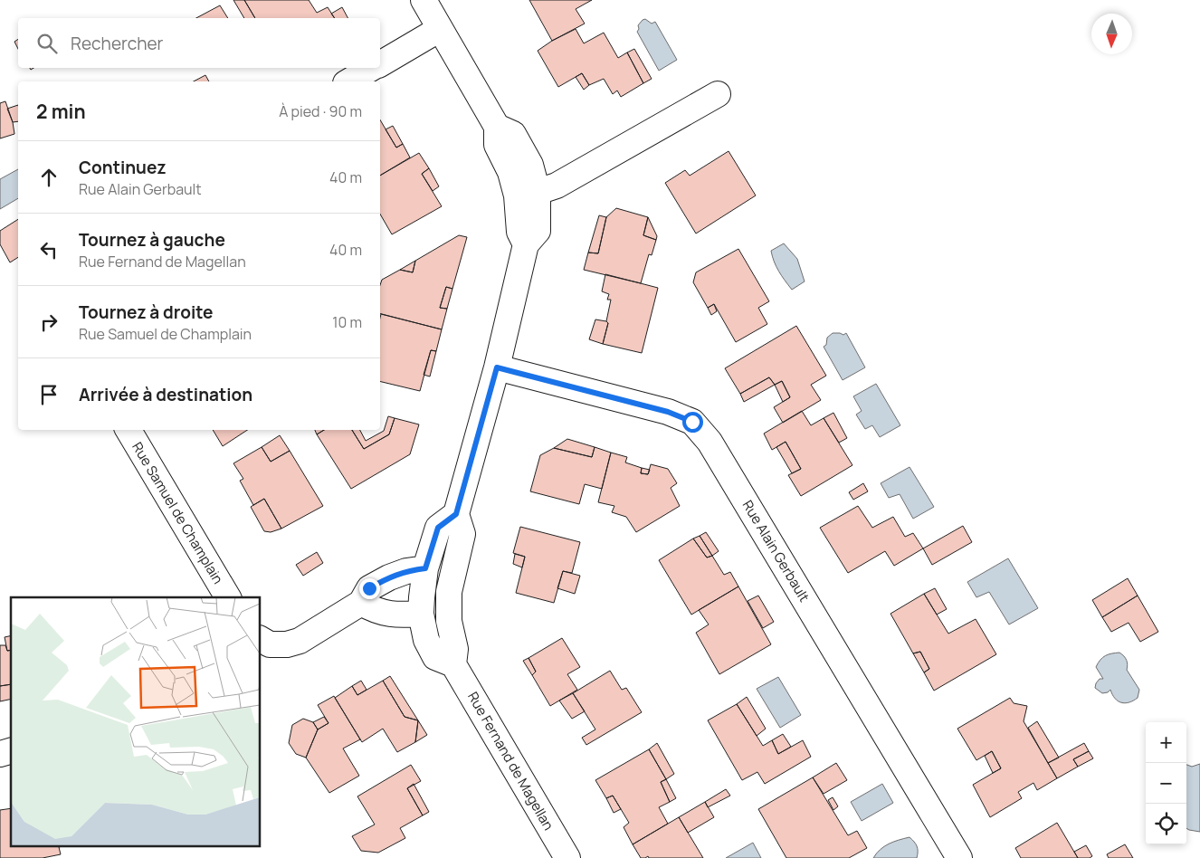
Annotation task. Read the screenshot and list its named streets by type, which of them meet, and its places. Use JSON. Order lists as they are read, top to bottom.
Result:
{
  "streets": {
    "street": ["Rue Samuel de Champlain", "Rue Alain Gerbault", "Rue Fernand de Magellan"]
  },
  "north": "bottom",
  "page": {
    "search": "Rechercher",
    "heading": ["2 min", "À pied · 90 m"],
    "list": [
      ["Continuez", "Rue Alain Gerbault", "40 m"],
      ["Tournez à gauche", "Rue Fernand de Magellan", "40 m"],
      ["Tournez à droite", "Rue Samuel de Champlain", "10 m"],
      "Arrivée à destination"
    ],
    "map_buttons": ["+", "−"]
  }
}
